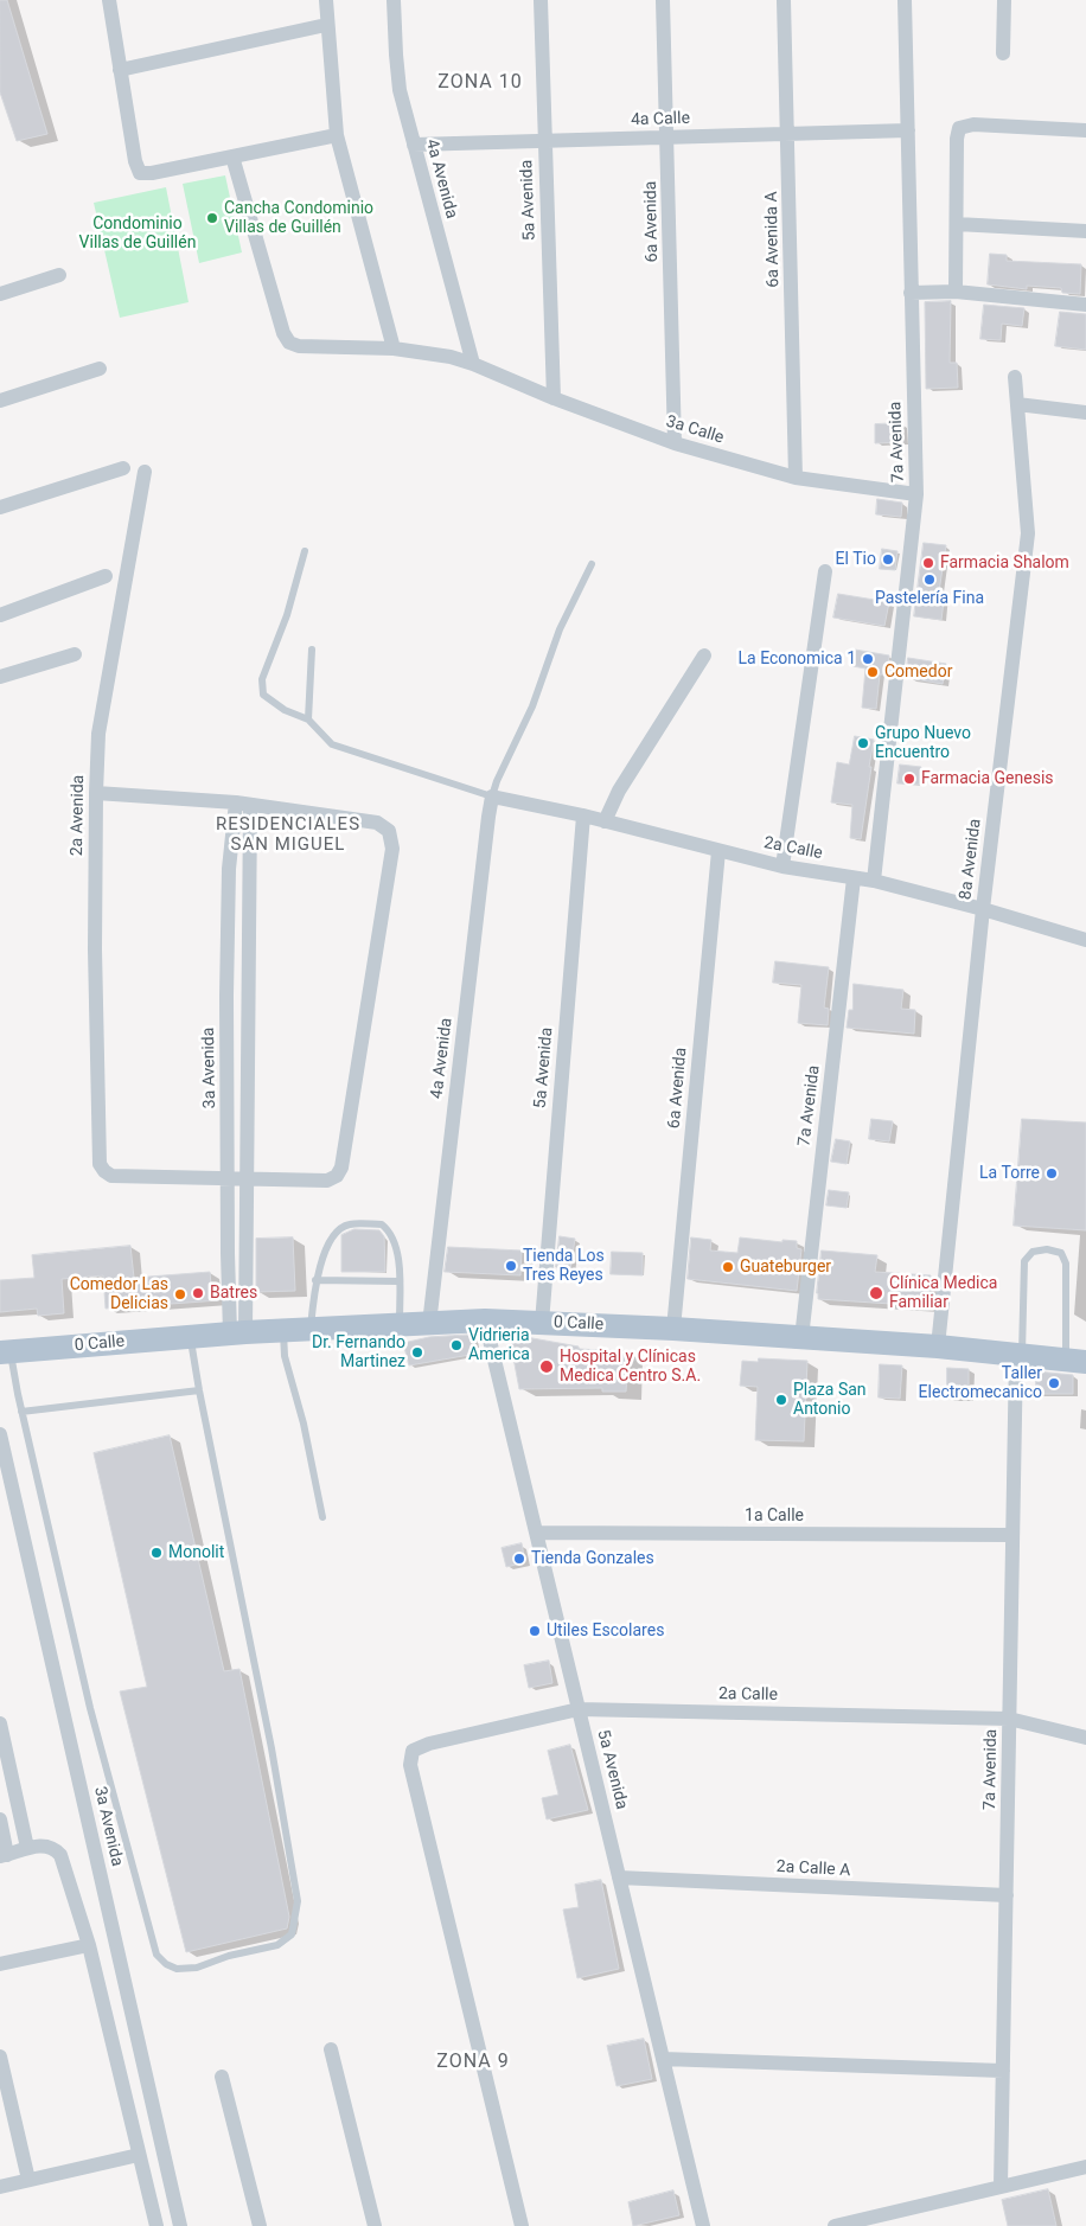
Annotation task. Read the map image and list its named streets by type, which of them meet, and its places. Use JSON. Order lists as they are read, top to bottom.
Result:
{
  "streets": {
    "main road": ["0 Calle"],
    "street": [
      "4a Calle",
      "4a Avenida",
      "5a Avenida",
      "6a Avenida",
      "6a Avenida A",
      "3a Calle",
      "7a Avenida",
      "2a Avenida",
      "2a Calle",
      "8a Avenida",
      "3a Avenida",
      "1a Calle",
      "2a Calle A"
    ]
  },
  "crossings": [
    ["4a Calle", "4a Avenida"],
    ["4a Calle", "5a Avenida"],
    ["4a Calle", "6a Avenida"],
    ["4a Calle", "6a Avenida A"],
    ["4a Calle", "7a Avenida"],
    ["4a Avenida", "3a Calle"],
    ["4a Avenida", "2a Calle"],
    ["4a Avenida", "0 Calle"],
    ["5a Avenida", "3a Calle"],
    ["5a Avenida", "2a Calle"],
    ["5a Avenida", "0 Calle"],
    ["5a Avenida", "1a Calle"],
    ["5a Avenida", "2a Calle A"],
    ["6a Avenida", "3a Calle"],
    ["6a Avenida", "2a Calle"],
    ["6a Avenida", "0 Calle"],
    ["6a Avenida A", "3a Calle"],
    ["3a Calle", "7a Avenida"],
    ["7a Avenida", "2a Calle"],
    ["7a Avenida", "0 Calle"],
    ["7a Avenida", "1a Calle"],
    ["7a Avenida", "2a Calle A"],
    ["2a Avenida", "3a Avenida"],
    ["2a Calle", "8a Avenida"],
    ["8a Avenida", "0 Calle"],
    ["3a Avenida", "0 Calle"]
  ],
  "districts": ["ZONA 10", "RESIDENCIALES SAN MIGUEL", "ZONA 9"],
  "parks": ["Condominio Villas de Guillén"],
  "places": [
    "Cancha Condominio Villas de Guillén",
    "El Tio",
    "Farmacia Shalom",
    "Pastelería Fina",
    "La Economica 1",
    "Comedor",
    "Grupo Nuevo Encuentro",
    "Farmacia Genesis",
    "La Torre",
    "Tienda Los Tres Reyes",
    "Guateburger",
    "Batres",
    "Clínica Medica Familiar",
    "Comedor Las Delicias",
    "Vidrieria America",
    "Dr. Fernando Martinez",
    "Hospital y Clínicas Medica Centro S.A.",
    "Taller Electromecanico",
    "Plaza San Antonio",
    "Monolit",
    "Tienda Gonzales",
    "Utiles Escolares"
  ]
}
